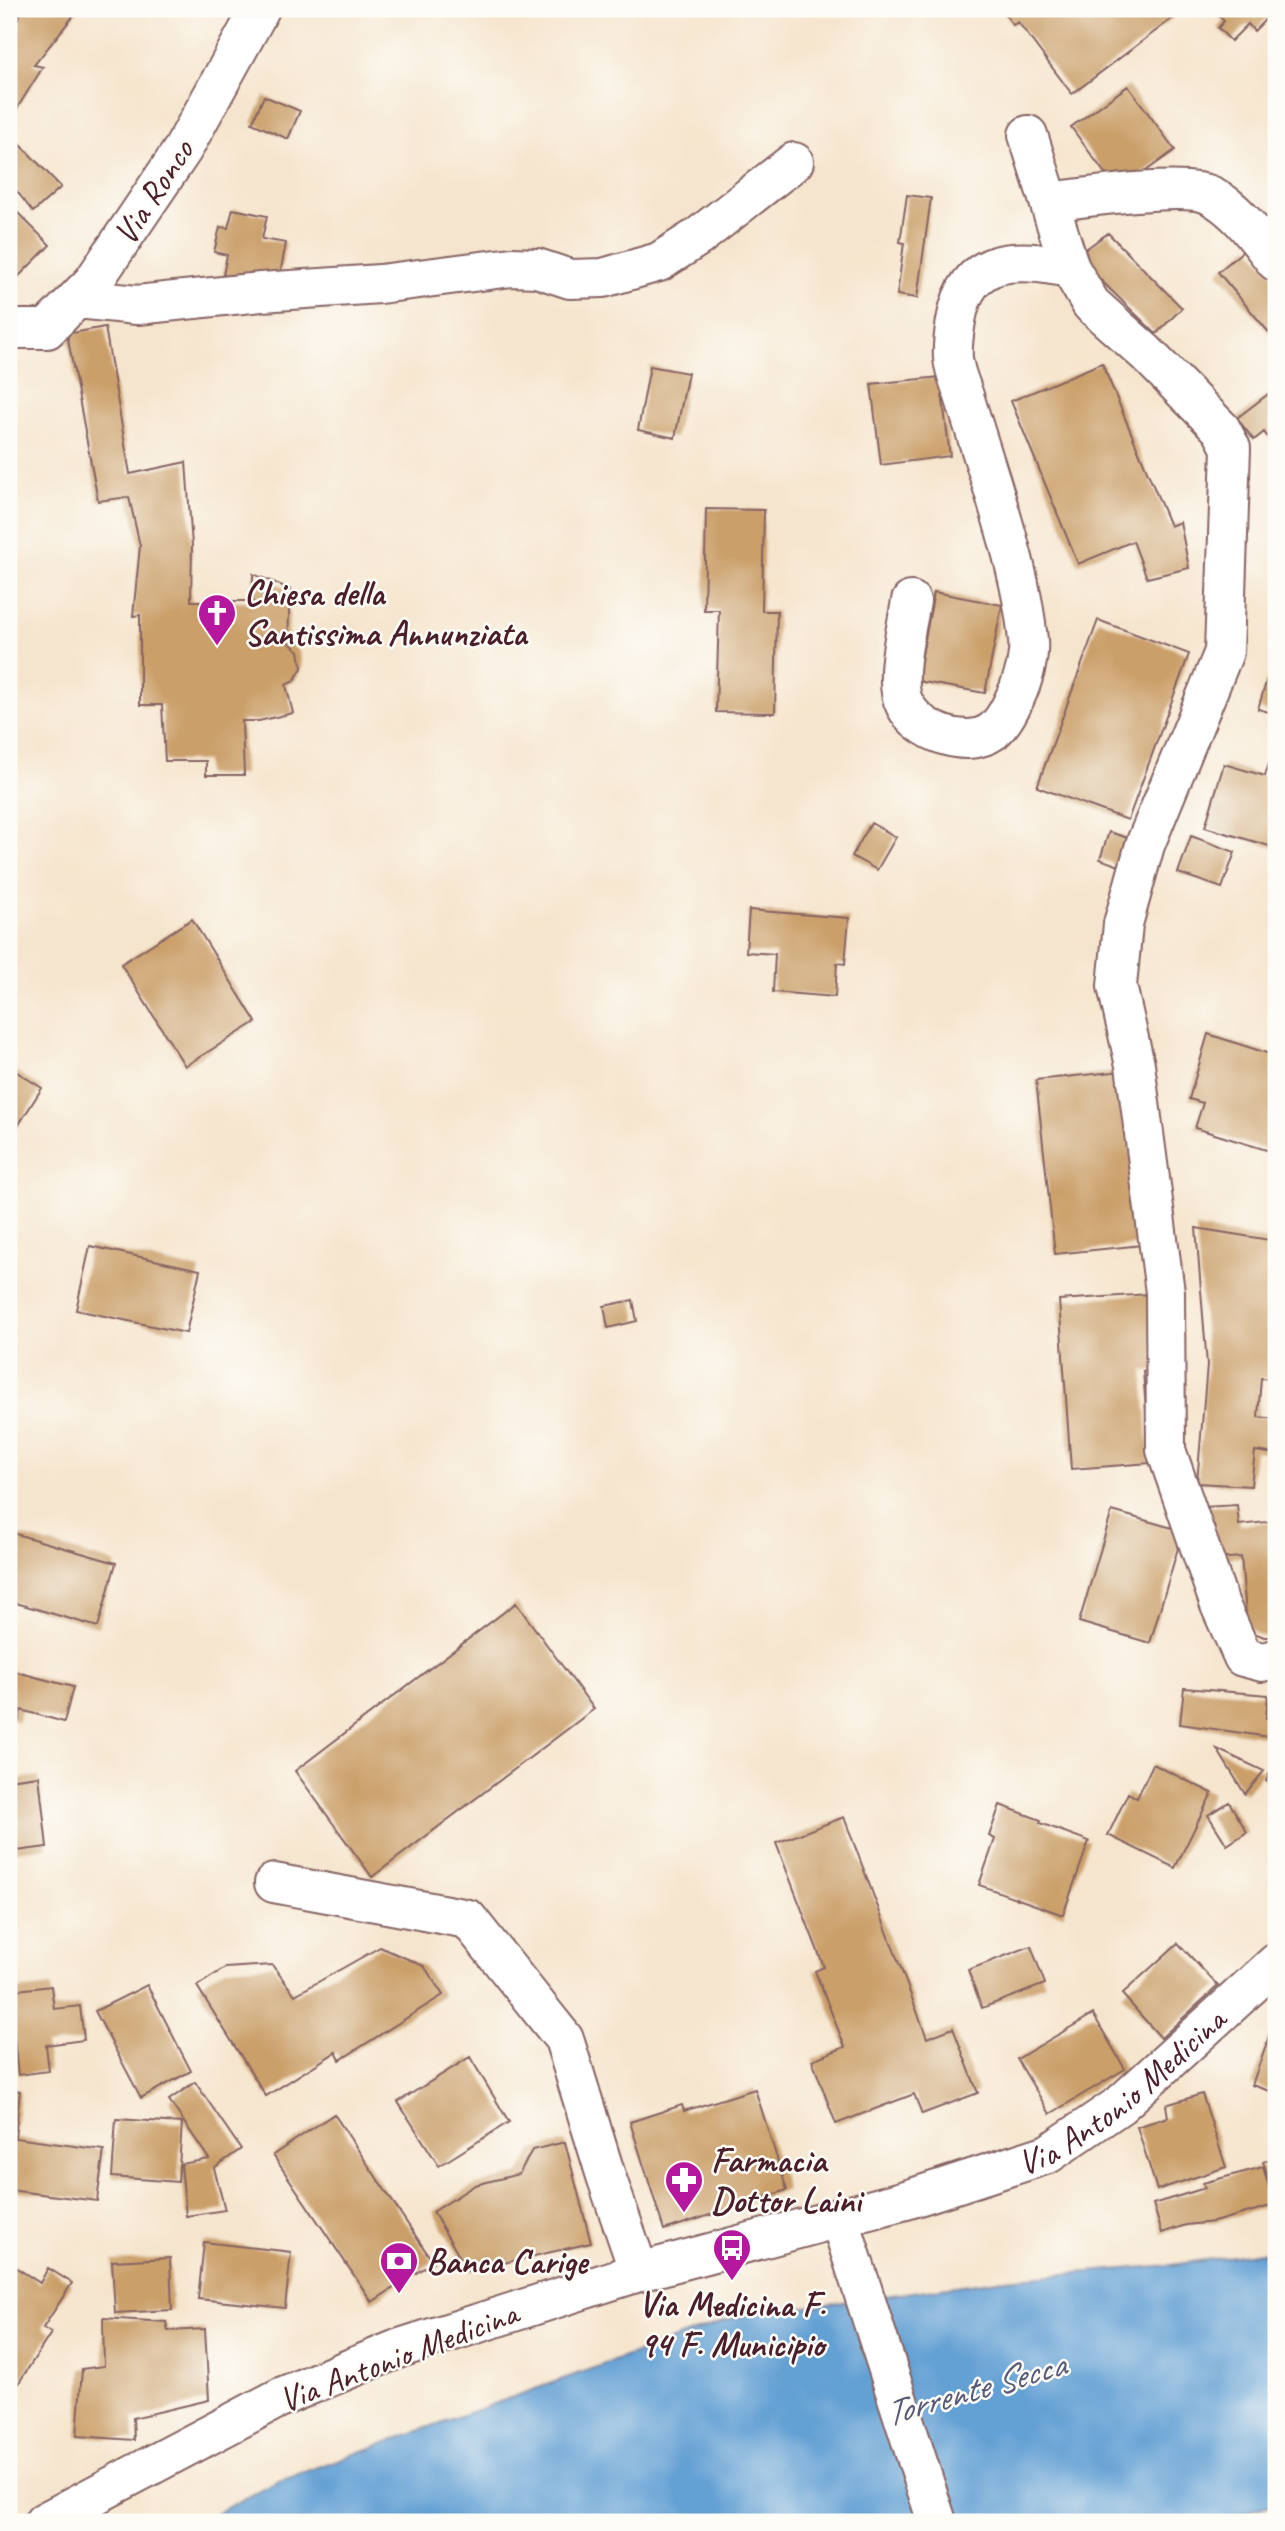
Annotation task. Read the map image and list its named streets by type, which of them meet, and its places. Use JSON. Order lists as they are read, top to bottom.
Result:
{
  "streets": {
    "street": ["Via Ronco", "Via Antonio Medicina"]
  },
  "water": ["Torrente Secca"],
  "places": {
    "church": ["Chiesa della Santissima Annunziata"],
    "pharmacy": ["Farmacia Dottor Laini"],
    "bus stop": ["Via Medicina F. 94 F. Municipio"],
    "bank": ["Banca Carige"]
  }
}
